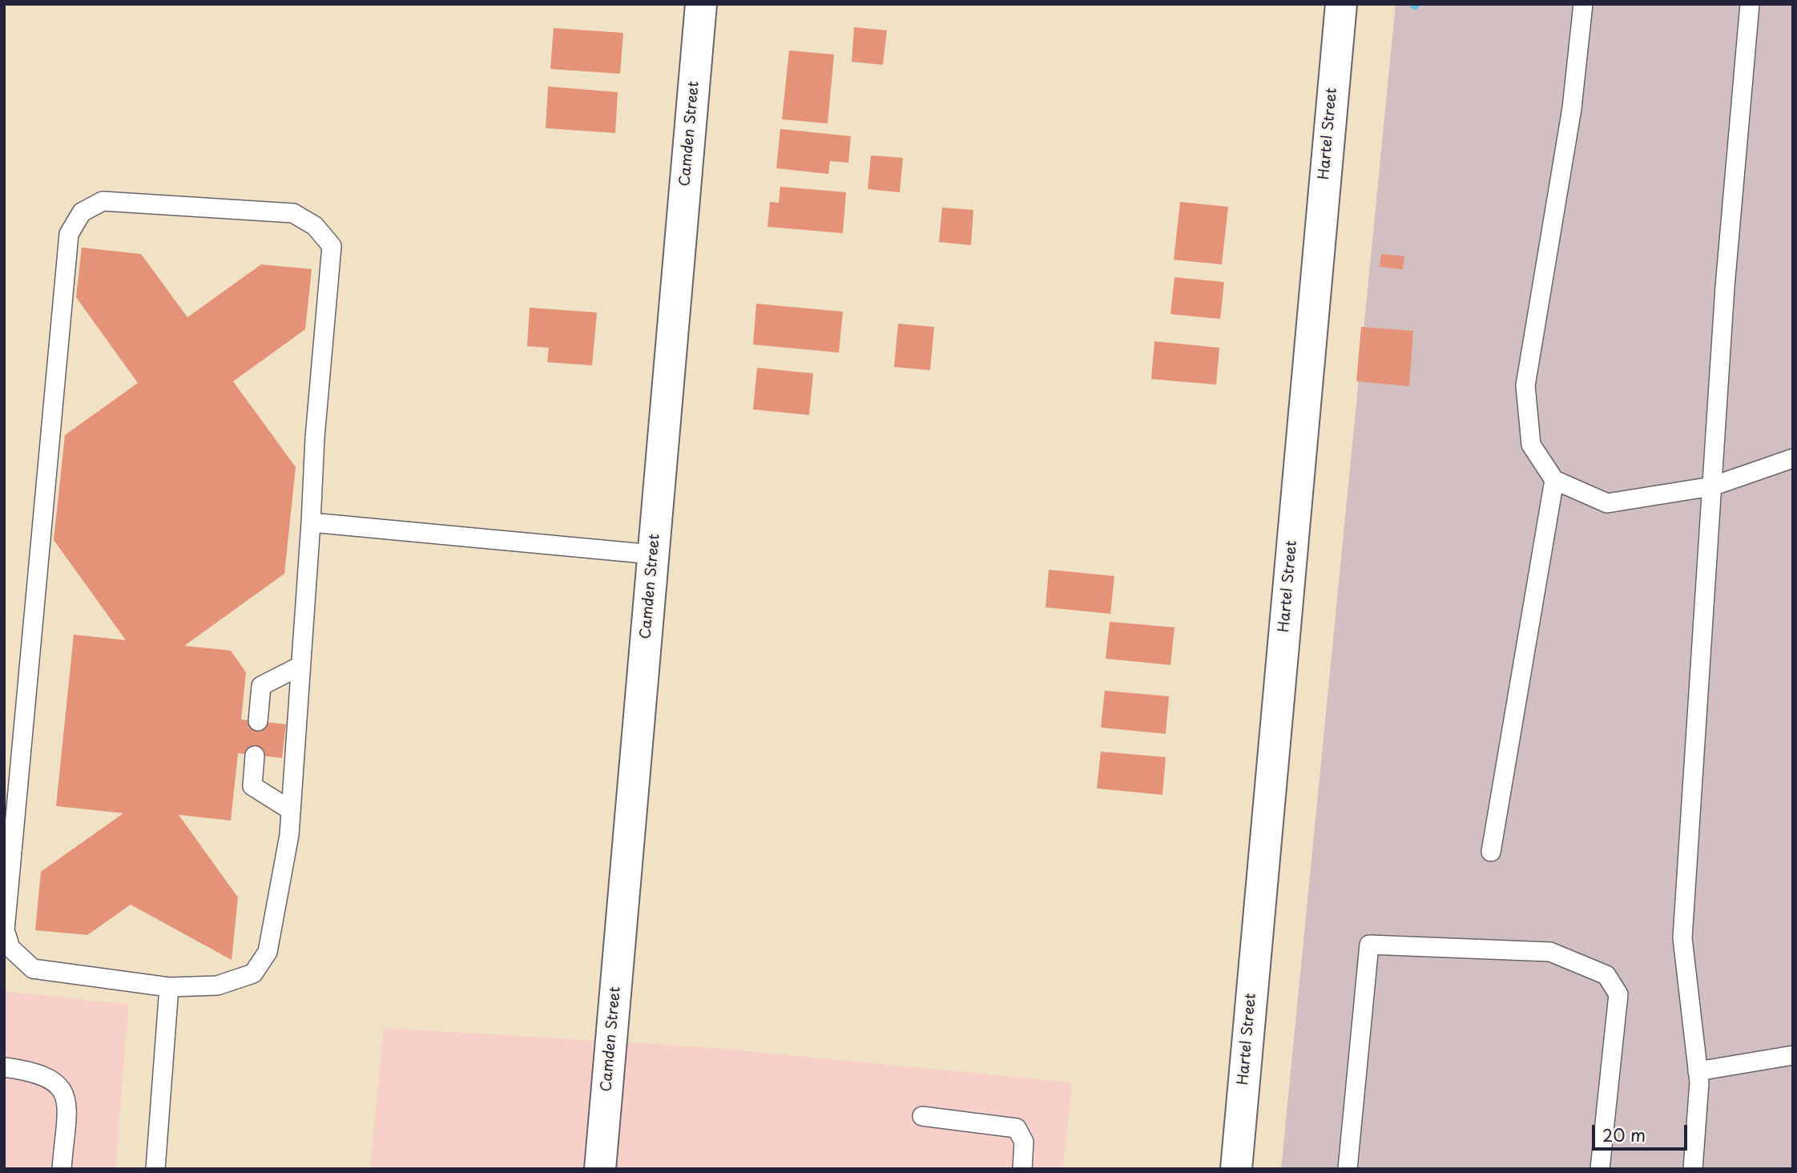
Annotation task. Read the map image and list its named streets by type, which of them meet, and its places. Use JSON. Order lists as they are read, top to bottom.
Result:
{
  "streets": {
    "street": ["Camden Street", "Hartel Street"]
  },
  "scale_bar": "20 m"
}
